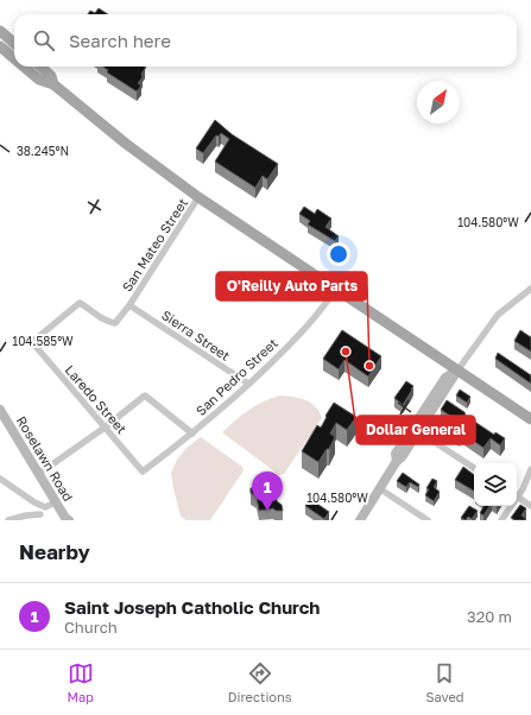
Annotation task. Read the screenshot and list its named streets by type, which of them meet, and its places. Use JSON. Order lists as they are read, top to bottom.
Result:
{
  "streets": {
    "street": [
      "San Mateo Street",
      "Sierra Street",
      "San Pedro Street",
      "Laredo Street",
      "Roselawn Road"
    ]
  },
  "crossings": [
    ["San Mateo Street", "Sierra Street"],
    ["San Mateo Street", "Laredo Street"],
    ["Sierra Street", "San Pedro Street"],
    ["San Pedro Street", "Laredo Street"]
  ],
  "places": ["Dollar General", "O'Reilly Auto Parts"],
  "north": "top right",
  "page": {
    "search": "Search here",
    "pins": "1",
    "heading": "Nearby",
    "list": [
      {
        "mark": "1",
        "name": "Saint Joseph Catholic Church",
        "note": "Church",
        "value": "320 m"
      }
    ],
    "nav": ["Map", "Directions", "Saved"]
  },
  "coordinates": ["38.245°N", "104.580°W", "104.585°W"]
}
